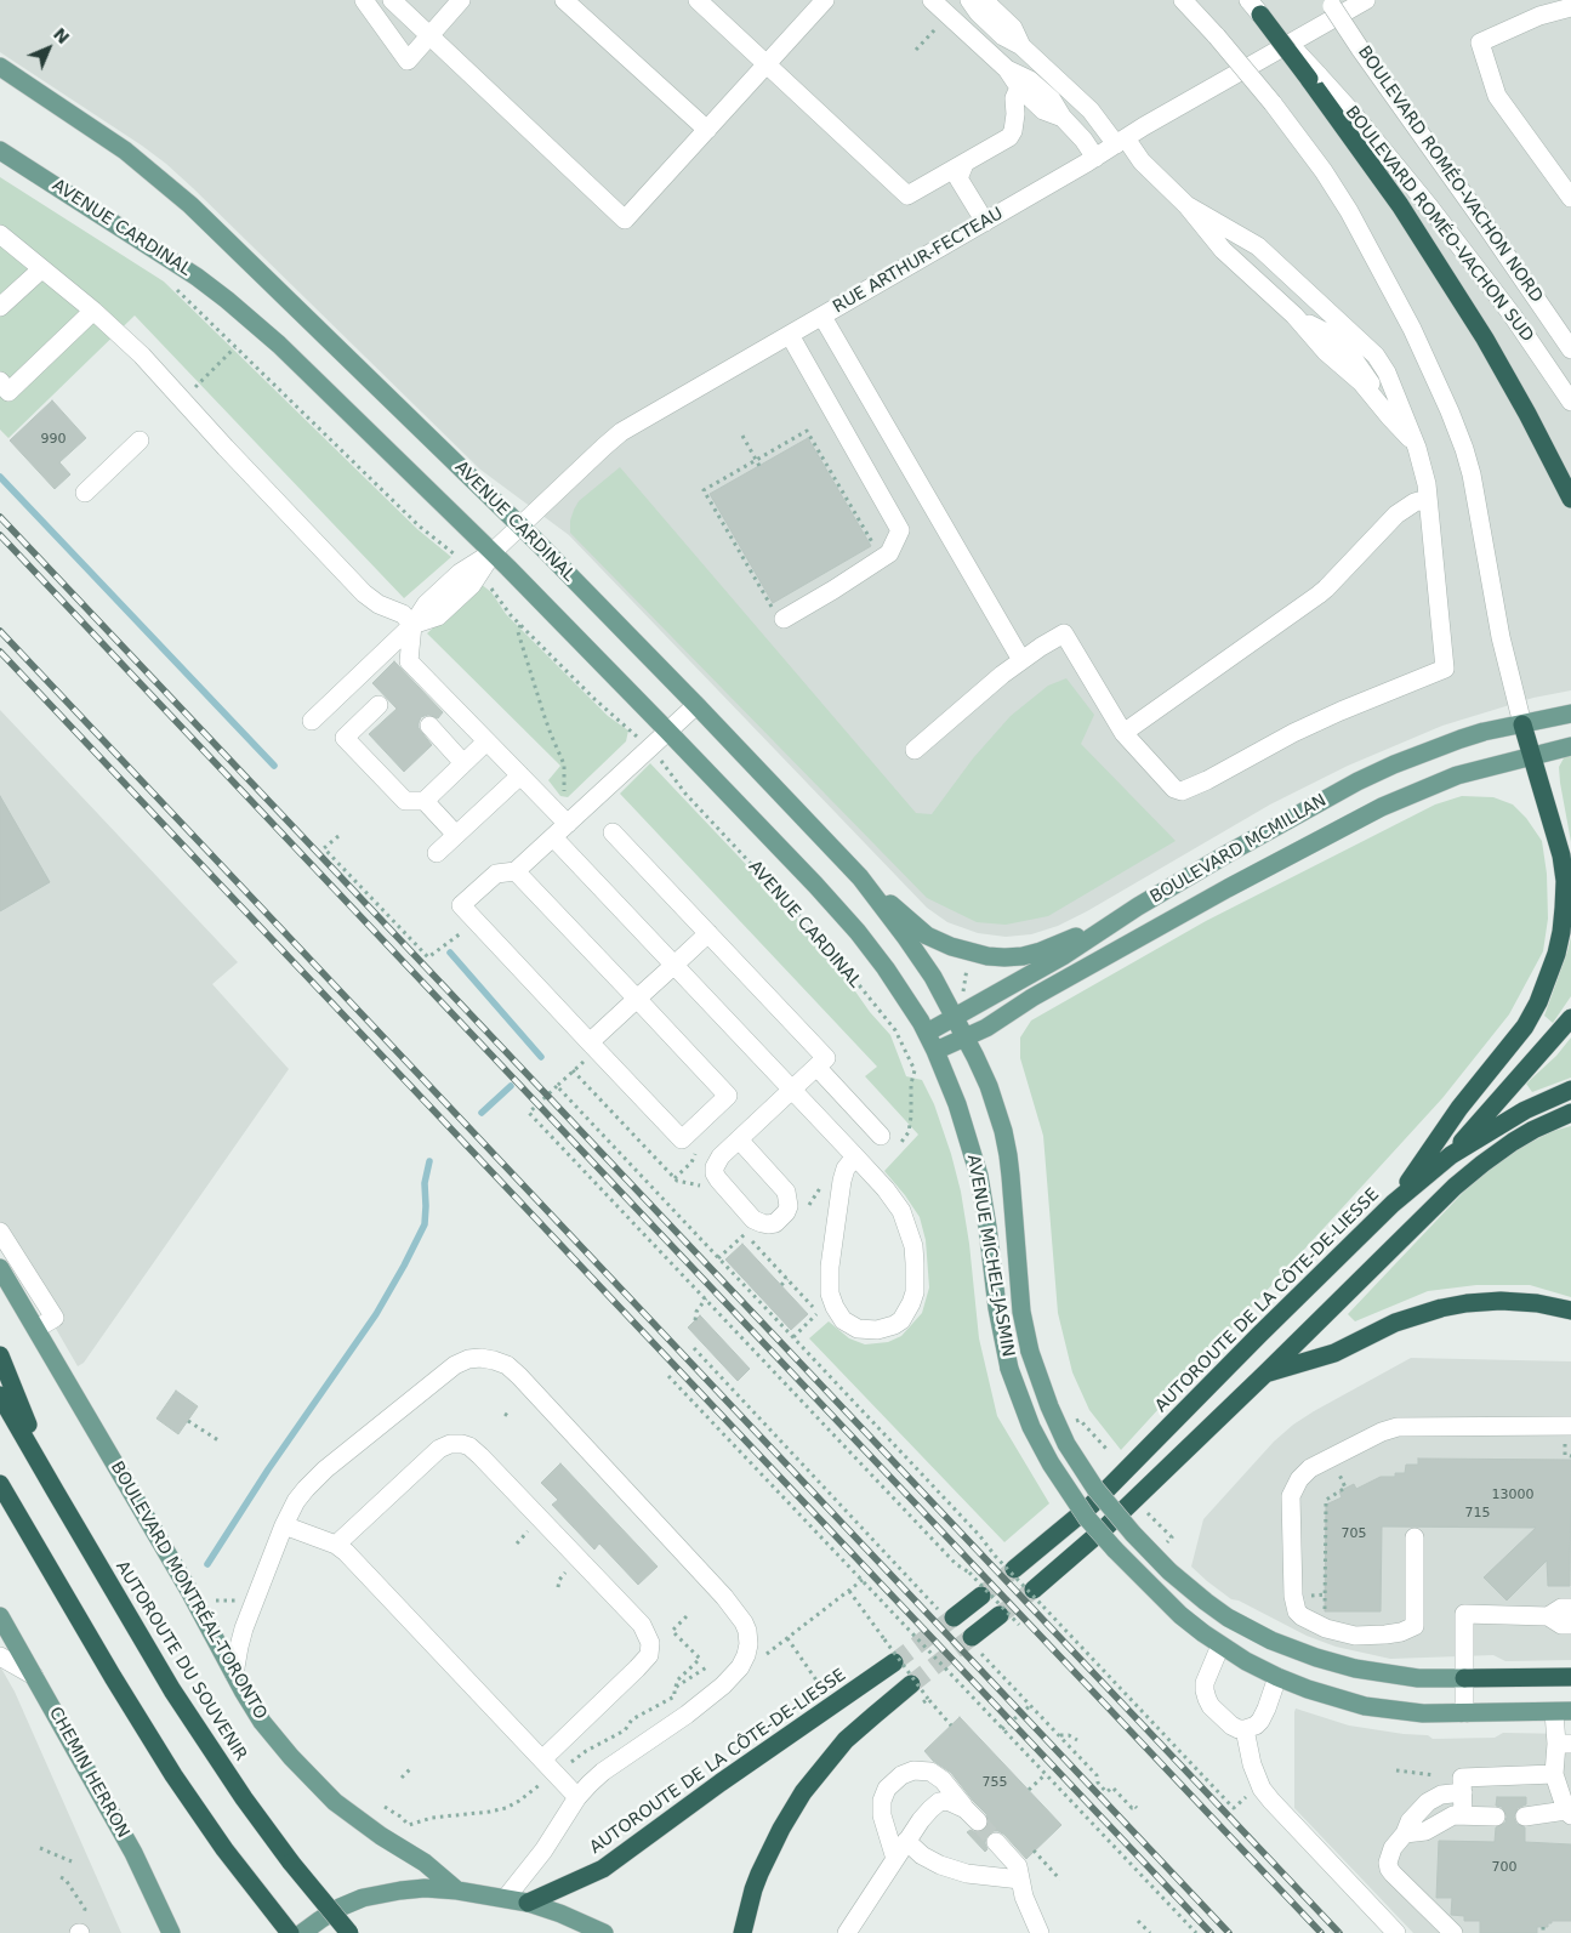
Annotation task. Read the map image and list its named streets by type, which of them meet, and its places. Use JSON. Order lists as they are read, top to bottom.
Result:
{
  "streets": {
    "highway": ["AUTOROUTE DE LA CÔTE-DE-LIESSE", "AUTOROUTE DU SOUVENIR"],
    "main road": [
      "AVENUE CARDINAL",
      "BOULEVARD MCMILLAN",
      "AVENUE MICHEL-JASMIN",
      "BOULEVARD MONTRÉAL-TORONTO",
      "CHEMIN HERRON"
    ],
    "street": ["BOULEVARD ROMÉO-VACHON NORD", "BOULEVARD ROMÉO-VACHON SUD", "RUE ARTHUR-FECTEAU"]
  },
  "crossings": [
    ["AVENUE CARDINAL", "RUE ARTHUR-FECTEAU"],
    ["AVENUE CARDINAL", "BOULEVARD MCMILLAN"],
    ["AVENUE CARDINAL", "AVENUE MICHEL-JASMIN"],
    ["BOULEVARD MCMILLAN", "AVENUE MICHEL-JASMIN"]
  ],
  "house_numbers": [
    "990",
    "13000",
    "715",
    "705",
    "755",
    "700"
  ],
  "north": "top right"
}
